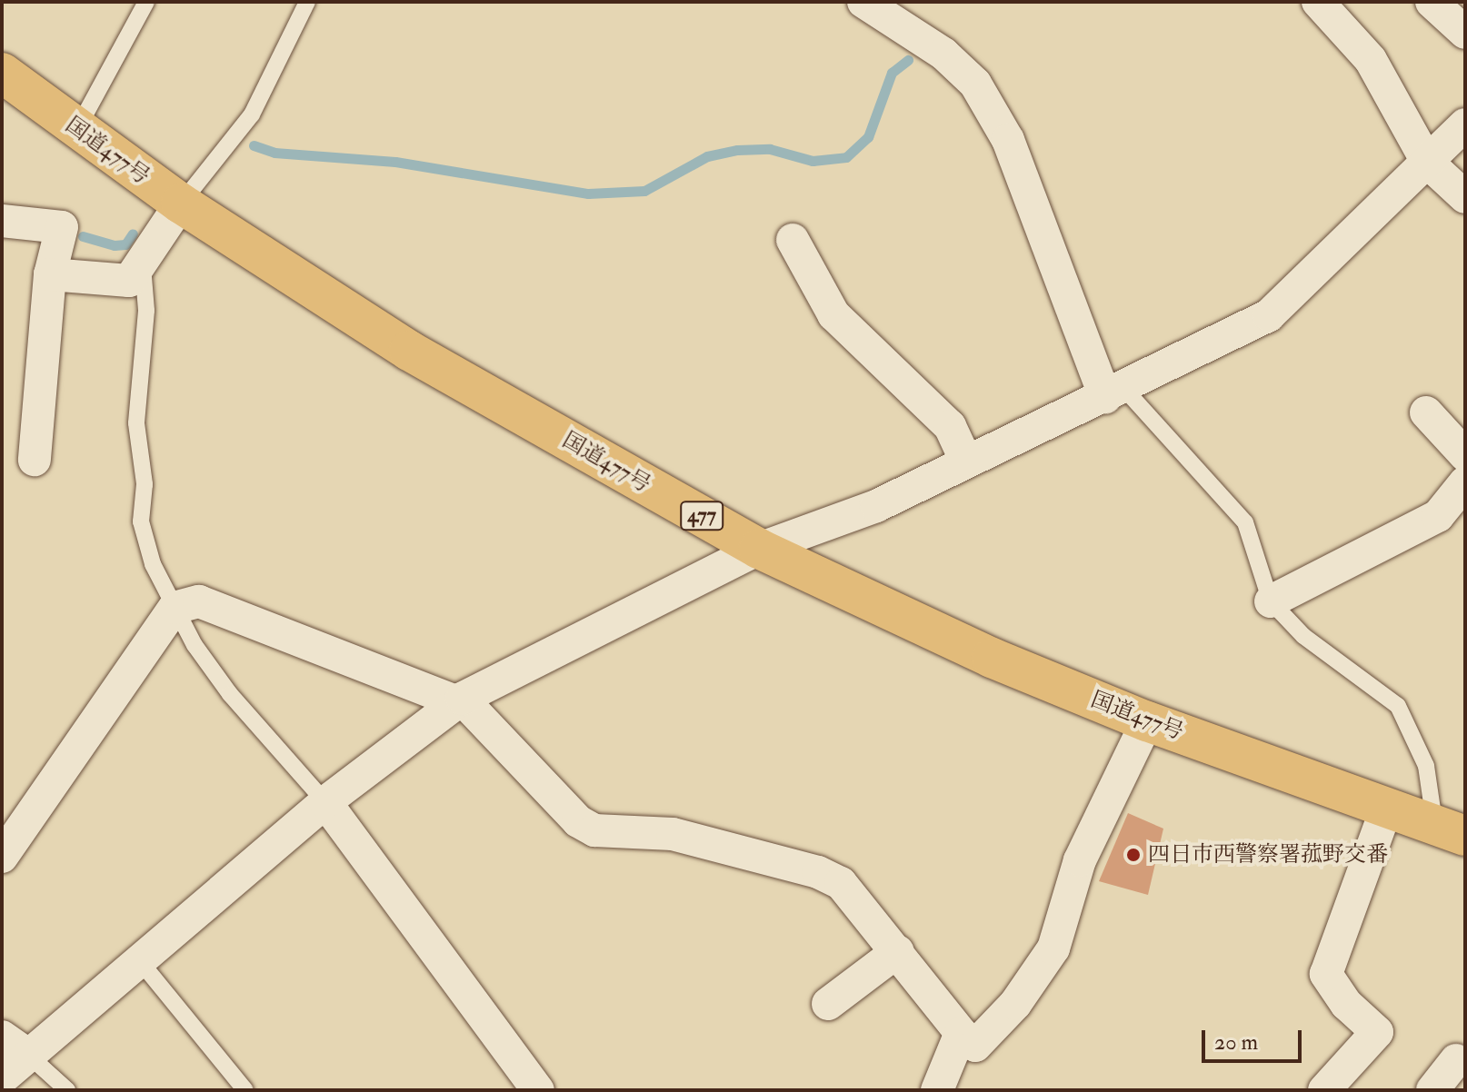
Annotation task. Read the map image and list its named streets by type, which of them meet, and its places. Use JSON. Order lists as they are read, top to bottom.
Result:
{
  "streets": {
    "highway": ["国道477号", "477"]
  },
  "places": ["四日市西警察署菰野交番"],
  "scale_bar": "20 m"
}
